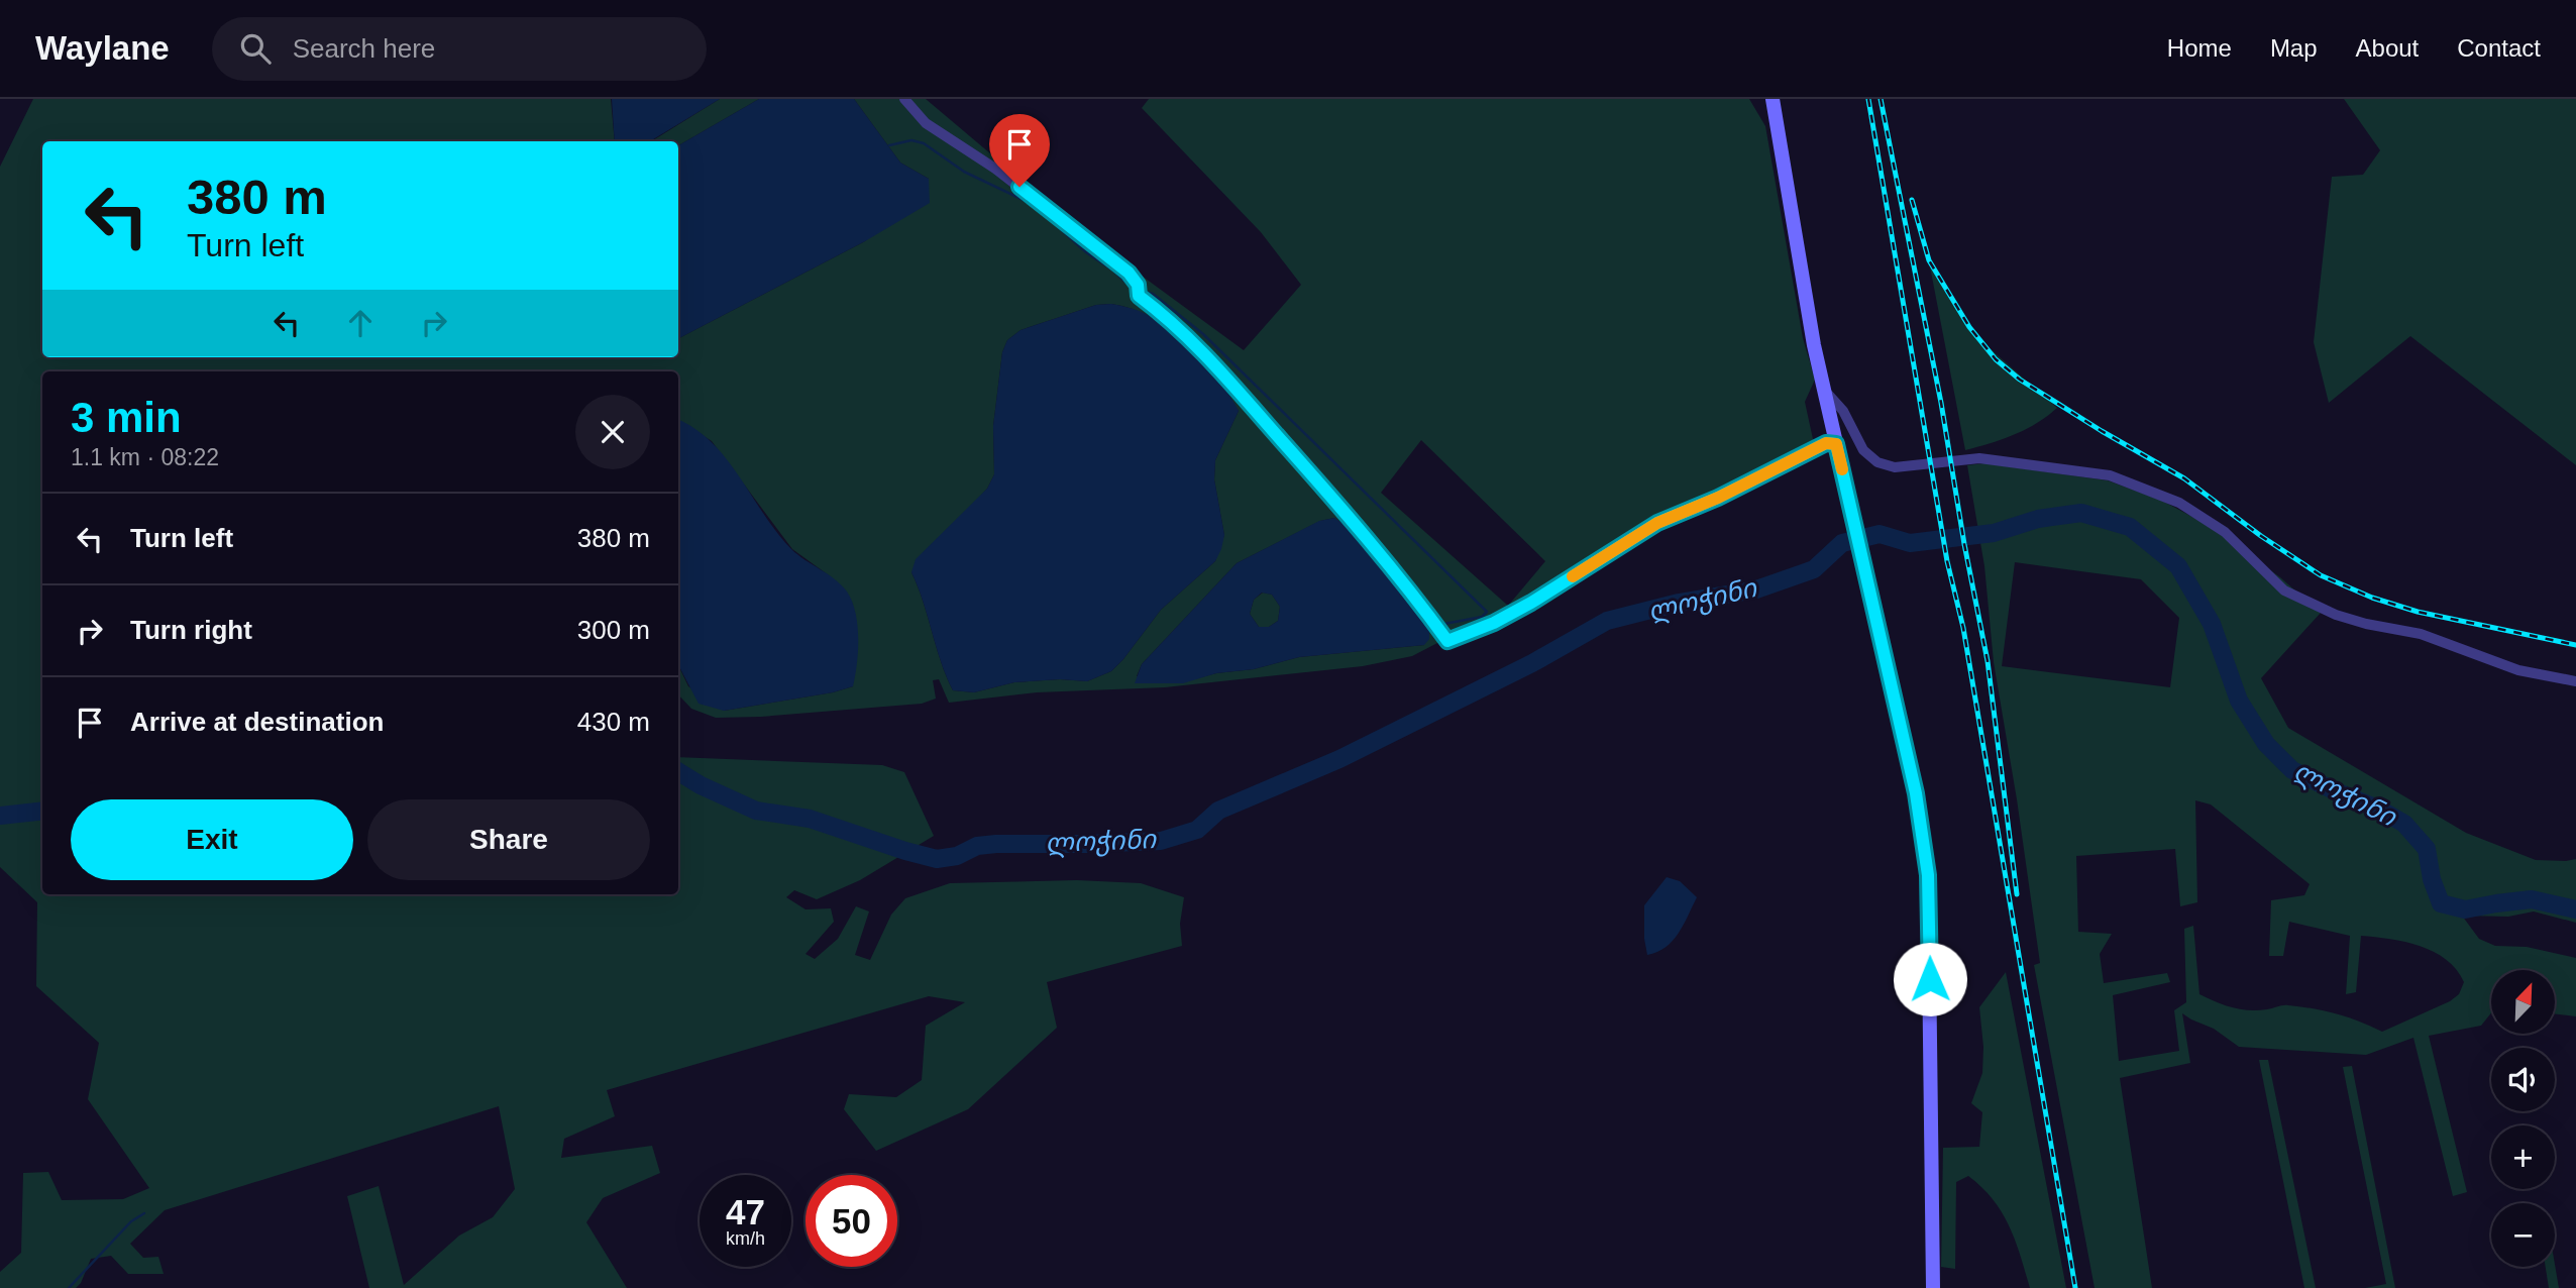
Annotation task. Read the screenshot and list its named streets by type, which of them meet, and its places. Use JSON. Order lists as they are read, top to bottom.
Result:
{
  "water": ["ლოჭინი"],
  "north": "top right",
  "page": {
    "header": "Waylane",
    "search": "Search here",
    "nav": [
      "Home",
      "Map",
      "About",
      "Contact"
    ],
    "turn": ["380 m", "Turn left"],
    "heading": ["3 min", "1.1 km · 08:22"],
    "list": [
      {
        "name": "Turn left",
        "value": "380 m"
      },
      {
        "name": "Turn right",
        "value": "300 m"
      },
      {
        "name": "Arrive at destination",
        "value": "430 m"
      }
    ],
    "buttons": ["Exit", "Share"],
    "map_buttons": ["+", "−"],
    "speed": "47 km/h",
    "limit": "50"
  }
}
